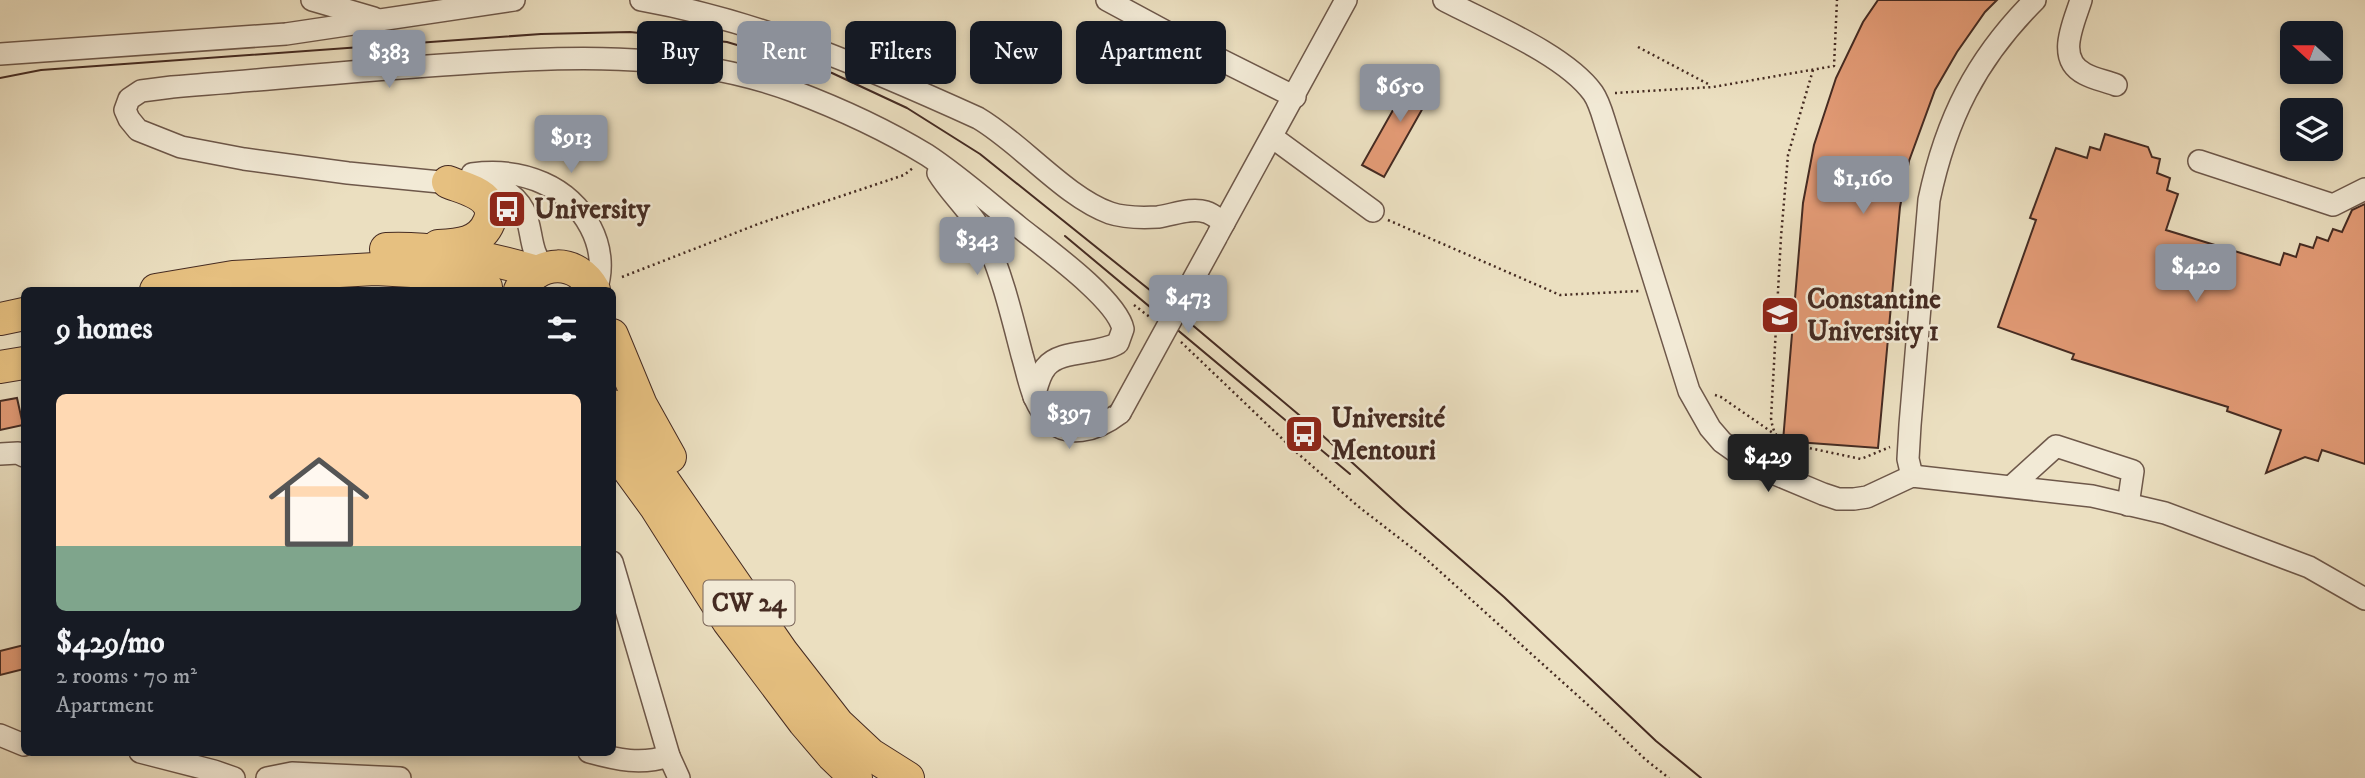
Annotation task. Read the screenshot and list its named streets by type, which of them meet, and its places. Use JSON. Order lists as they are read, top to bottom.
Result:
{
  "streets": {
    "highway": ["CW 24"]
  },
  "places": {
    "bus stop": ["University", "Université Mentouri"],
    "school or university": ["Constantine University 1"]
  },
  "north": "left",
  "page": {
    "chip": [
      "Buy",
      "Rent",
      "Filters",
      "New",
      "Apartment"
    ],
    "price": [
      "$383",
      "$650",
      "$913",
      "$1,160",
      "$343",
      "$420",
      "$473",
      "$397",
      "$429"
    ],
    "heading": "9 homes",
    "list": [
      {
        "name": "$429/mo",
        "note": "2 rooms · 70 m² · Apartment"
      }
    ]
  }
}
